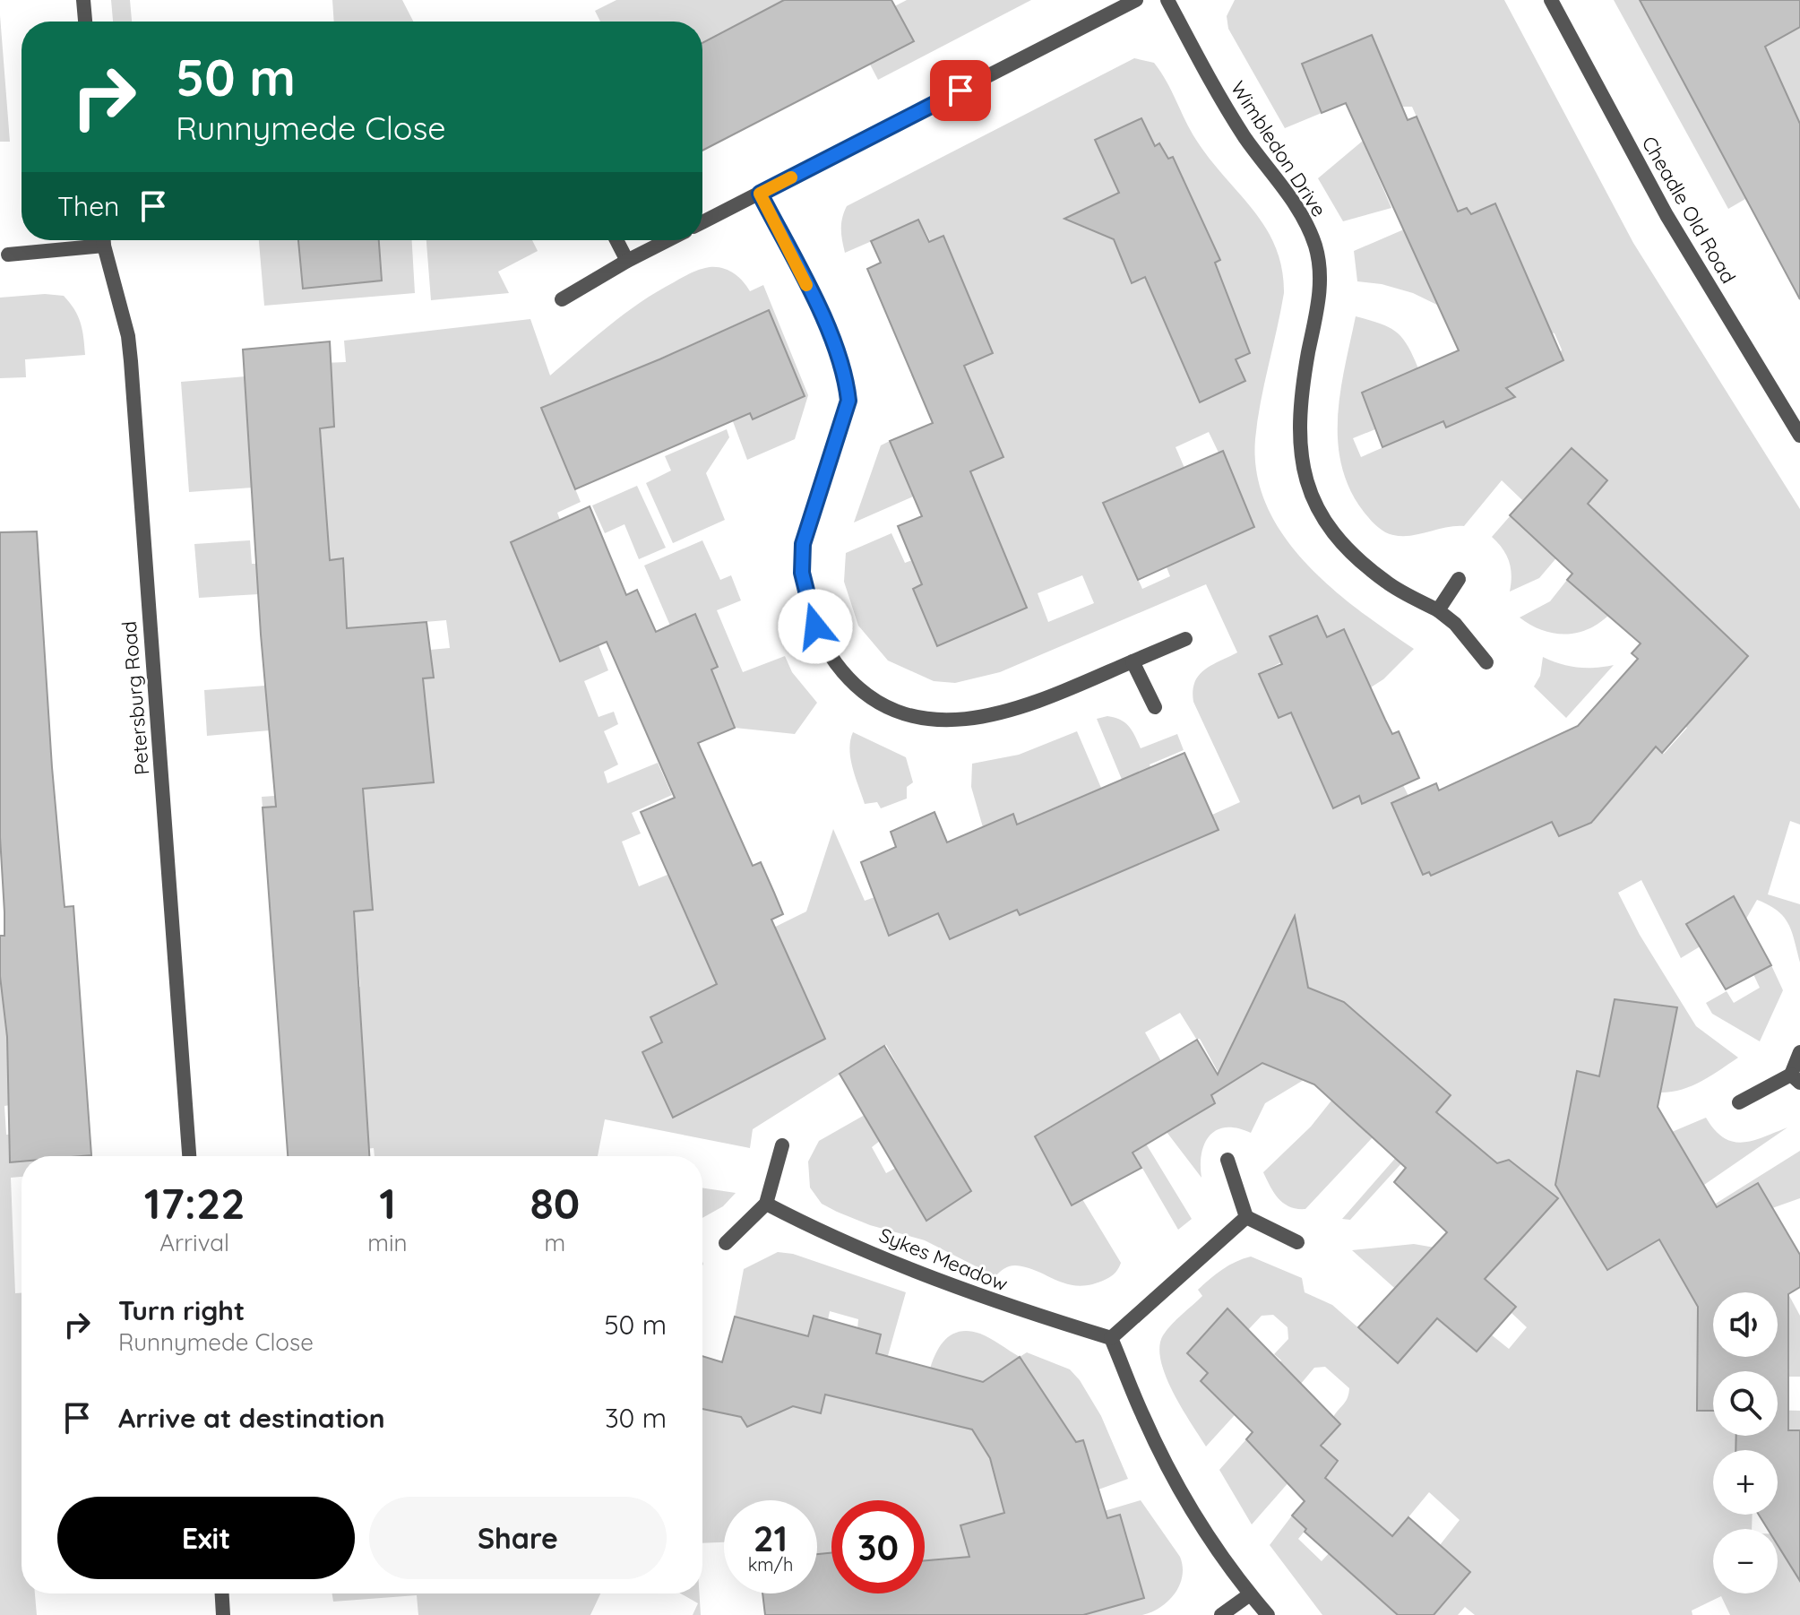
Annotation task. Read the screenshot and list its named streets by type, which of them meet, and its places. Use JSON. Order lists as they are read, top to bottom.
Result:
{
  "streets": {
    "street": [
      "Wimbledon Drive",
      "Cheadle Old Road",
      "Petersburg Road",
      "Sykes Meadow"
    ]
  },
  "page": {
    "turn": ["50 m", "Runnymede Close"],
    "then": "Then",
    "eta": [
      "17:22",
      "Arrival",
      "1",
      "min",
      "80",
      "m"
    ],
    "list": [
      {
        "name": "Turn right",
        "note": "Runnymede Close",
        "value": "50 m"
      },
      {
        "name": "Arrive at destination",
        "value": "30 m"
      }
    ],
    "map_buttons": ["+", "−"],
    "buttons": ["Exit", "Share"],
    "speed": "21 km/h",
    "limit": "30"
  }
}
